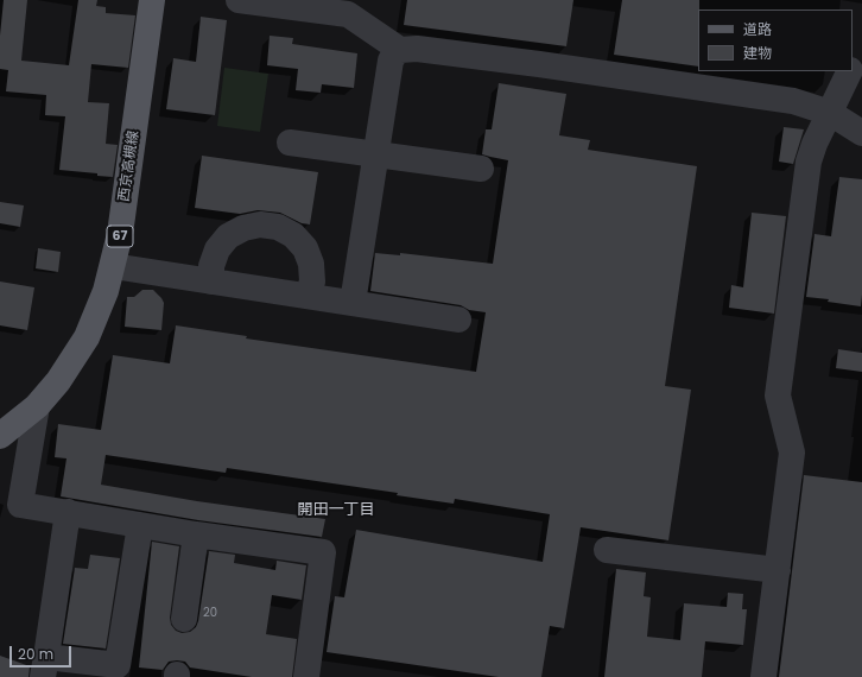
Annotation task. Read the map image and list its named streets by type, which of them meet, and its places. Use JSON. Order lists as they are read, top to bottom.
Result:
{
  "streets": {
    "main road": ["西京高槻線", "67"]
  },
  "districts": ["開田一丁目"],
  "house_numbers": ["20"],
  "legend": ["道路", "建物"],
  "scale_bar": "20 m"
}
